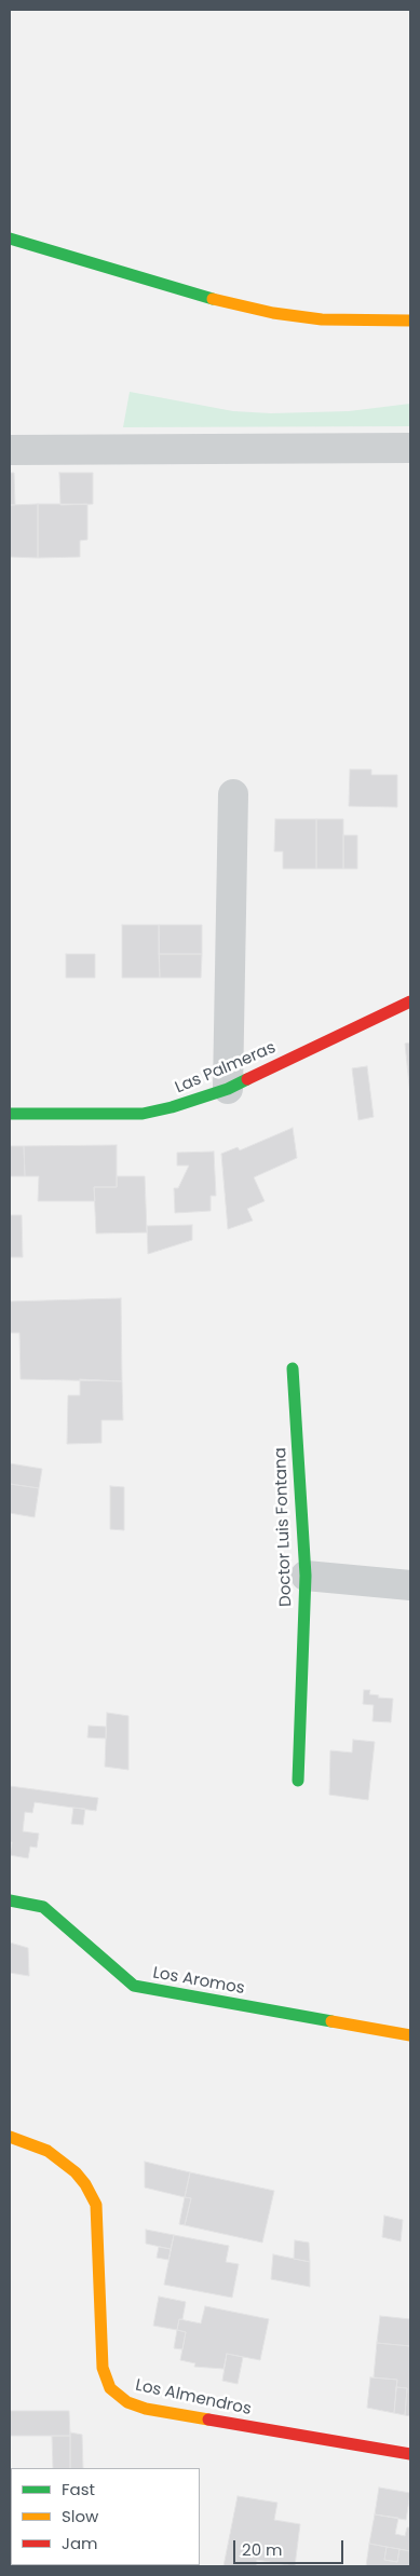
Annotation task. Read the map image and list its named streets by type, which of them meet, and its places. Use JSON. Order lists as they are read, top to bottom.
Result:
{
  "streets": {
    "street": [
      "Las Palmeras",
      "Doctor Luis Fontana",
      "Los Aromos",
      "Los Almendros"
    ]
  },
  "legend": ["Fast", "Slow", "Jam"],
  "scale_bar": "20 m"
}
